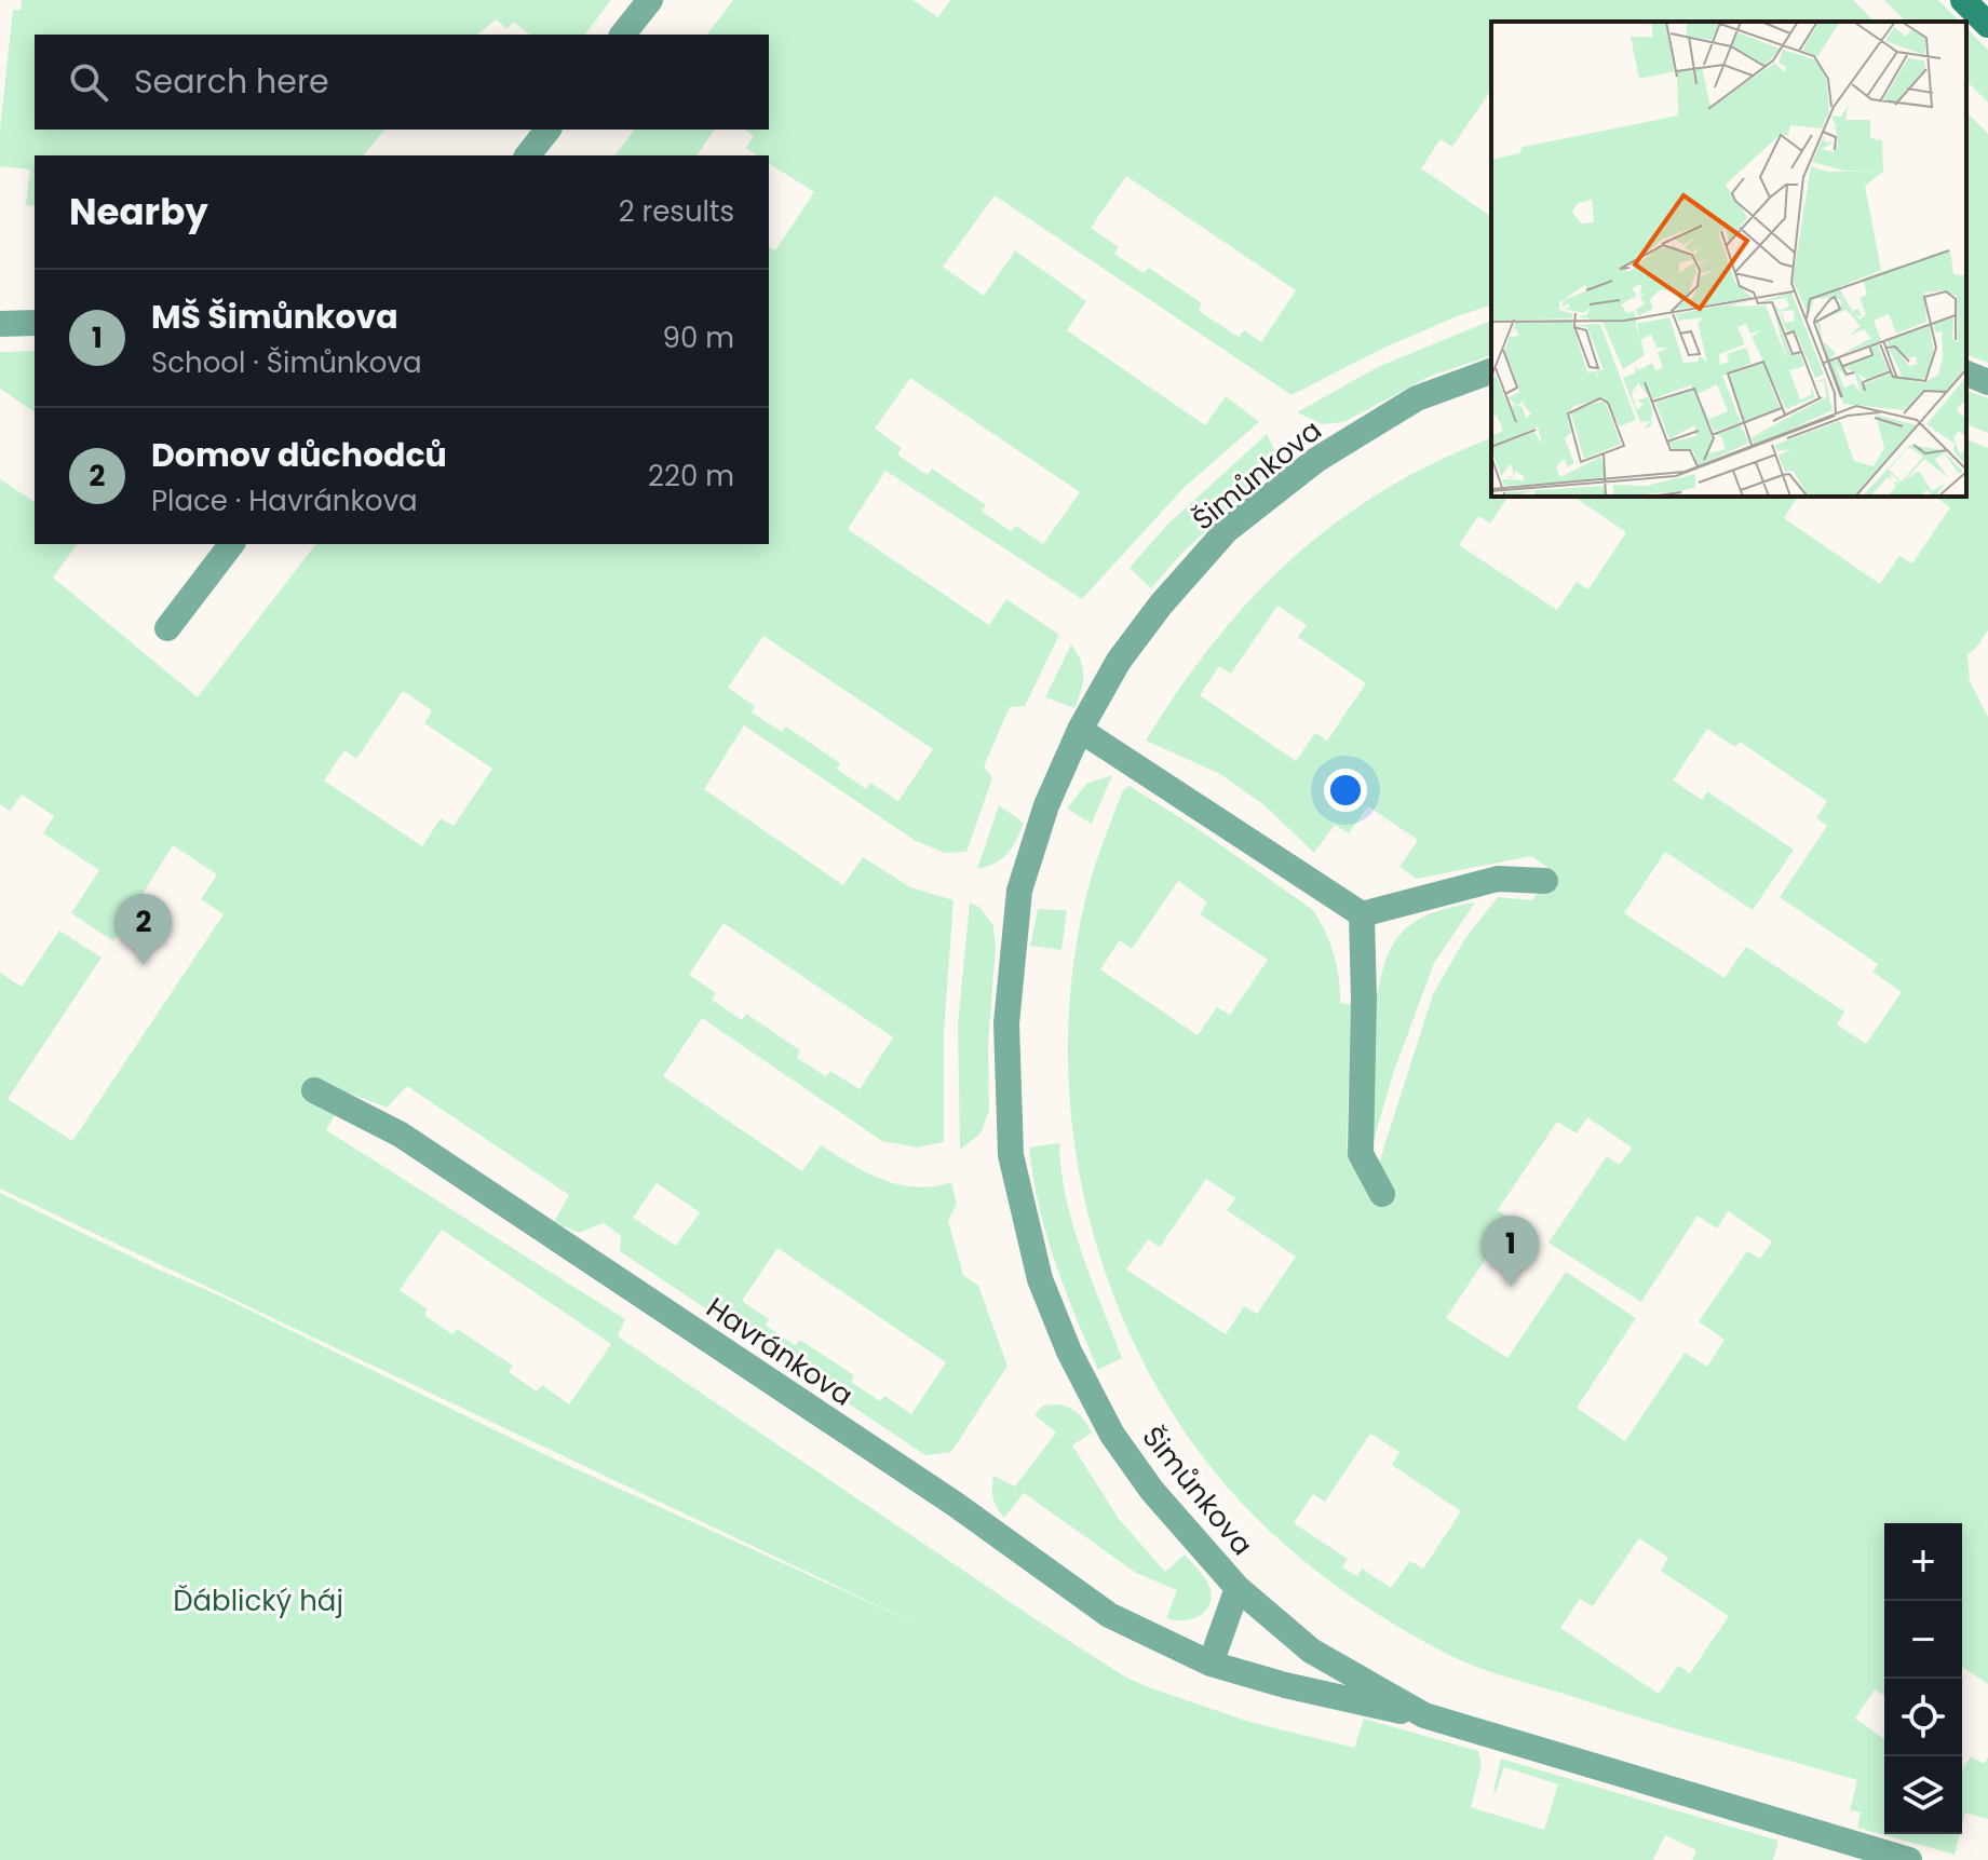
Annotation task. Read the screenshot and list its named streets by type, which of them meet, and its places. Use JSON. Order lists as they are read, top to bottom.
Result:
{
  "streets": {
    "street": ["Šimůnkova", "Havránkova"]
  },
  "crossings": [
    ["Šimůnkova", "Havránkova"]
  ],
  "parks": ["Ďáblický háj"],
  "page": {
    "search": "Search here",
    "heading": ["Nearby", "2 results"],
    "list": [
      {
        "mark": "1",
        "name": "MŠ Šimůnkova",
        "note": "School · Šimůnkova",
        "value": "90 m"
      },
      {
        "mark": "2",
        "name": "Domov důchodců",
        "note": "Place · Havránkova",
        "value": "220 m"
      }
    ],
    "pins": ["2", "1"],
    "map_buttons": ["+", "−"]
  }
}
